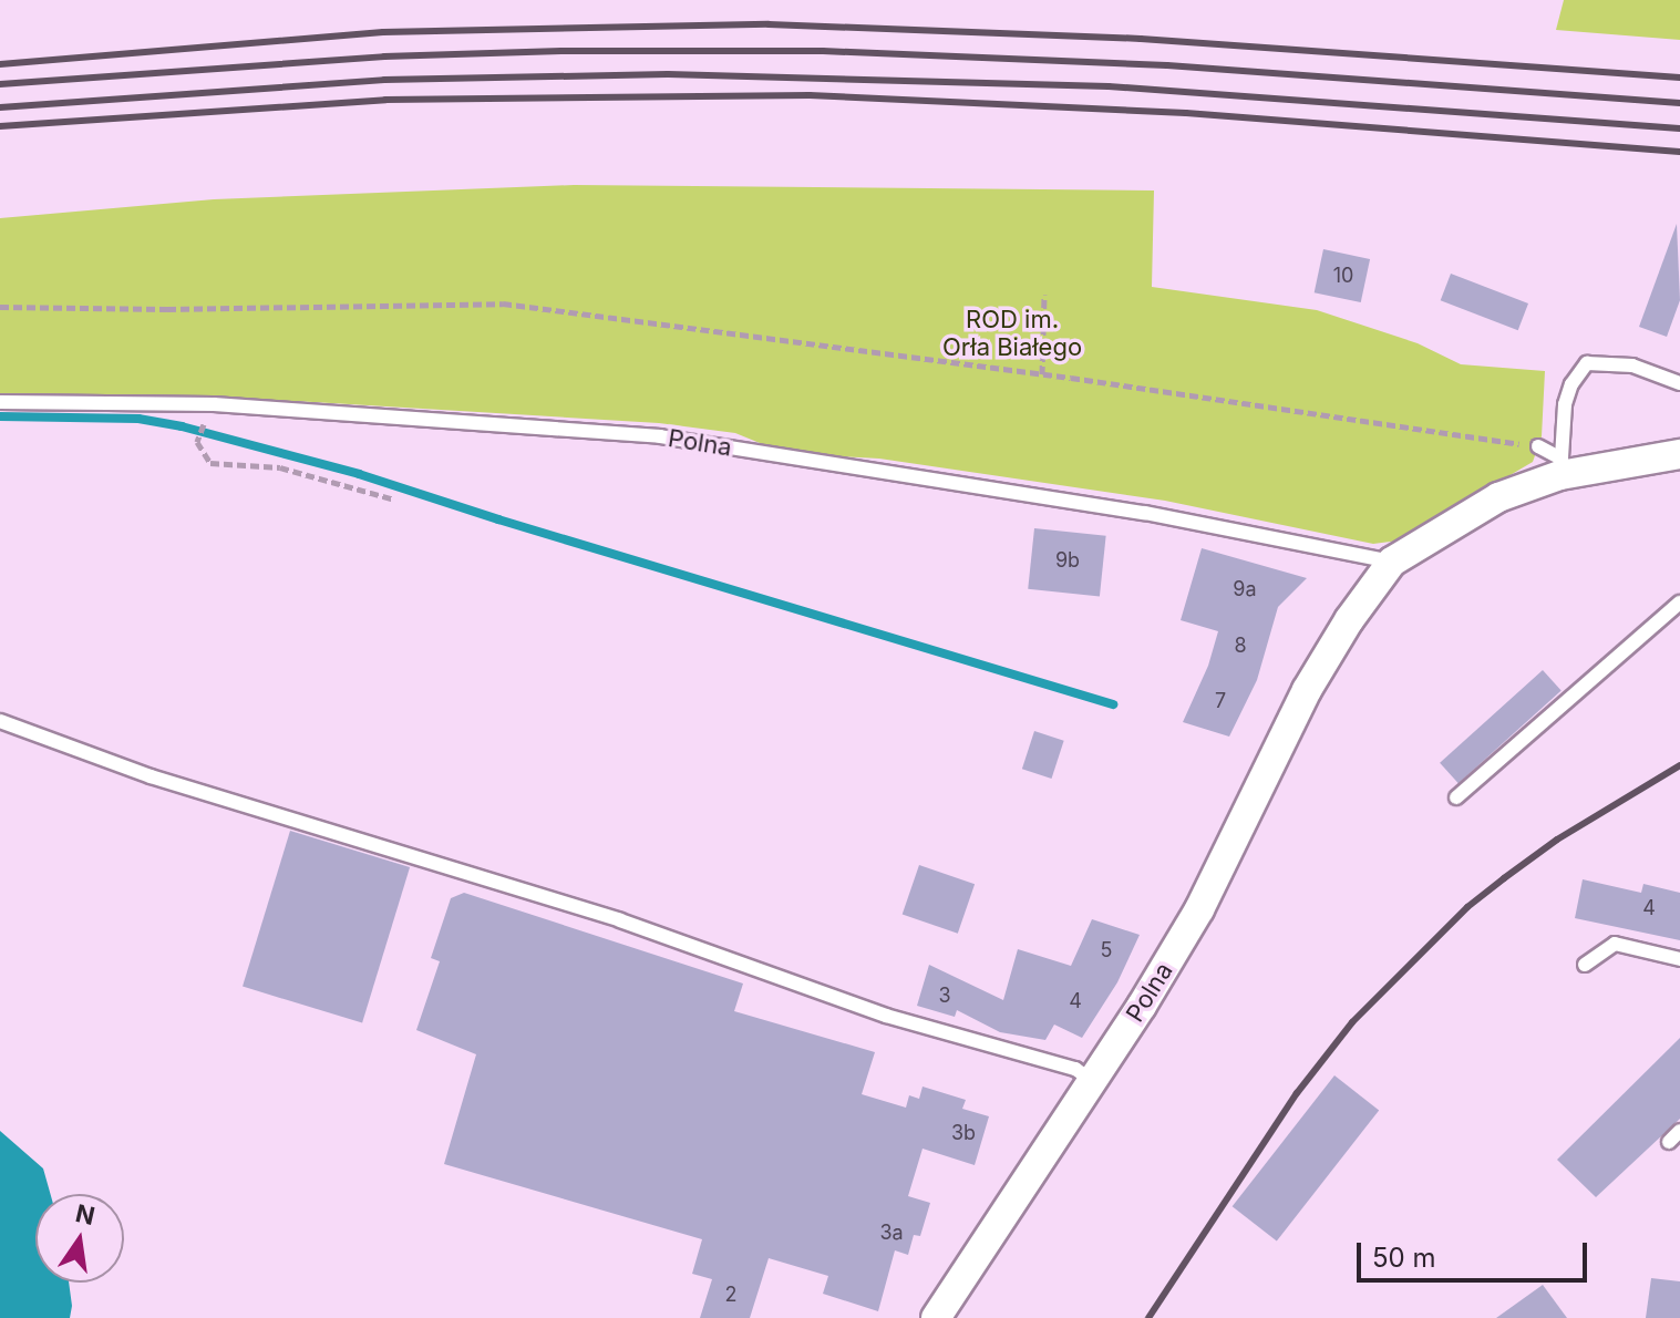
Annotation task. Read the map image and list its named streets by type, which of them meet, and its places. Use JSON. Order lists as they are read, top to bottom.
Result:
{
  "streets": {
    "street": ["Polna"]
  },
  "parks": ["ROD im. Orła Białego"],
  "house_numbers": [
    "10",
    "9b",
    "9a",
    "8",
    "7",
    "4",
    "5",
    "3",
    "4",
    "3b",
    "3a",
    "2"
  ],
  "scale_bar": "50 m",
  "north": "top"
}
